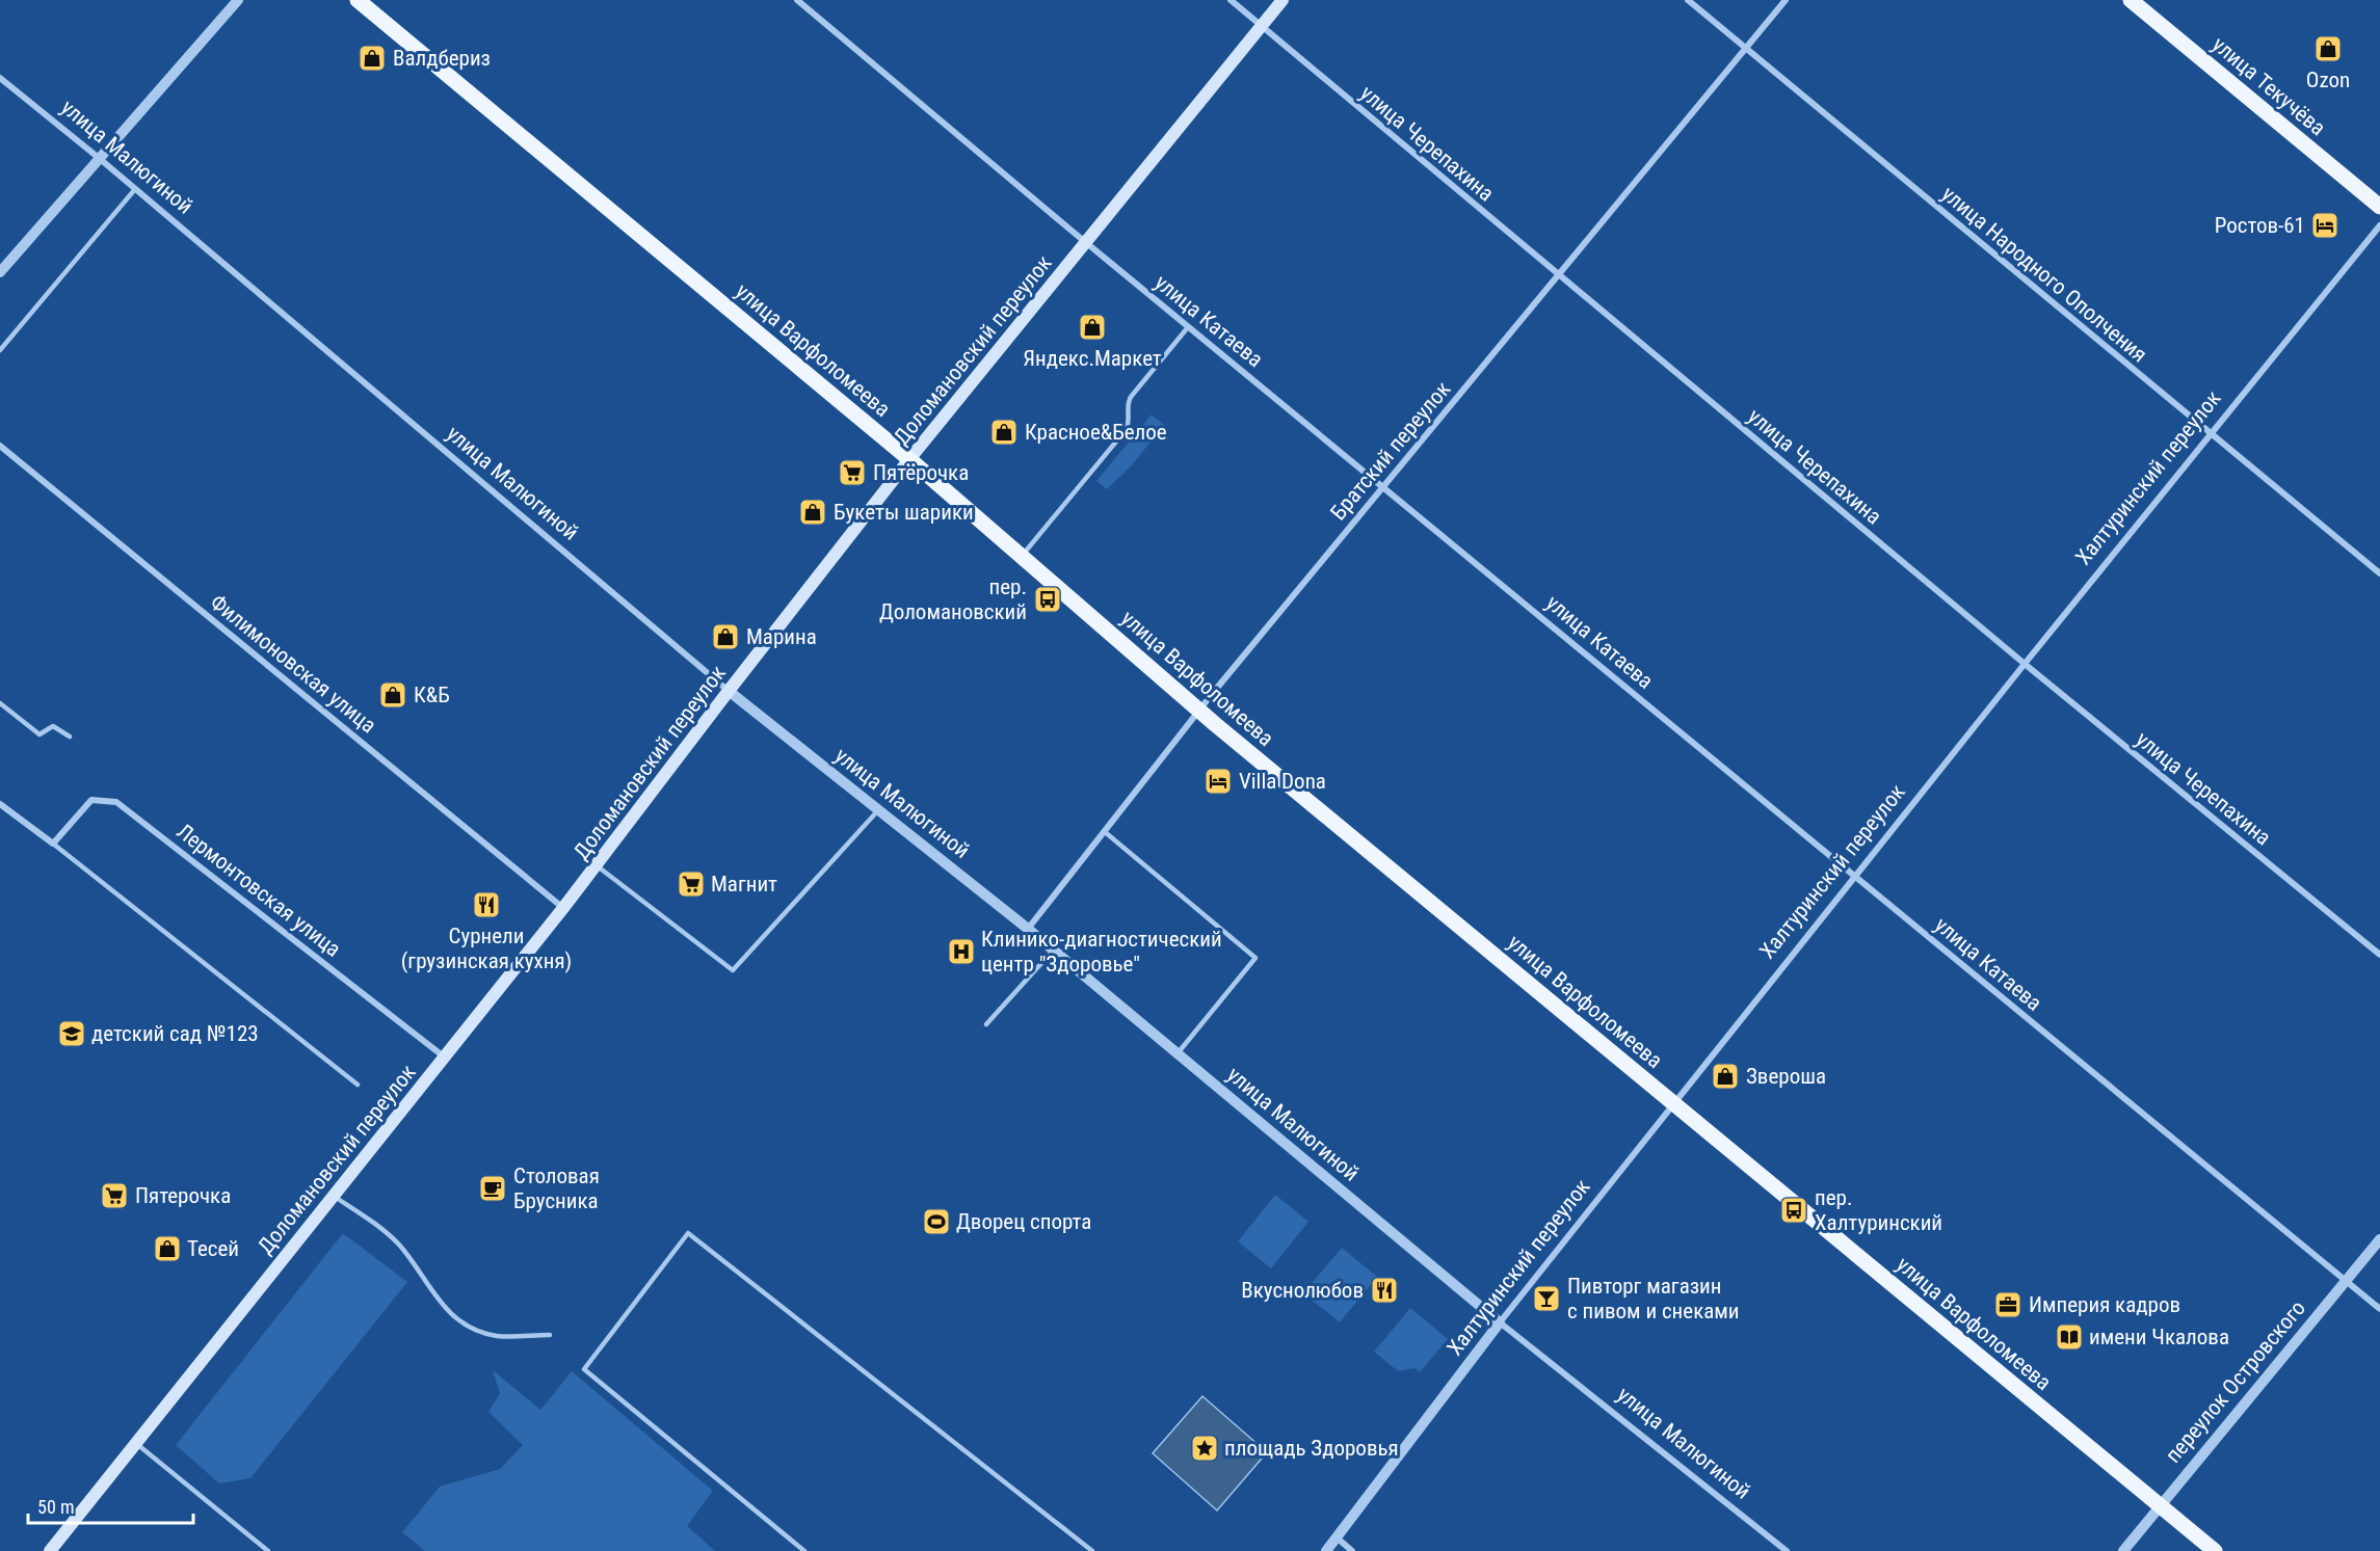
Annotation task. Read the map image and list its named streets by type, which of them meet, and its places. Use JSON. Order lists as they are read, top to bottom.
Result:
{
  "streets": {
    "main road": ["улица Текучёва", "улица Варфоломеева", "Доломановский переулок"],
    "street": [
      "улица Черепахина",
      "улица Малюгиной",
      "улица Народного Ополчения",
      "улица Катаева",
      "Братский переулок",
      "Халтуринский переулок",
      "Филимоновская улица",
      "Лермонтовская улица",
      "переулок Островского"
    ]
  },
  "crossings": [
    ["улица Черепахина", "Доломановский переулок"],
    ["улица Черепахина", "Братский переулок"],
    ["улица Черепахина", "Халтуринский переулок"],
    ["улица Малюгиной", "Доломановский переулок"],
    ["улица Малюгиной", "Братский переулок"],
    ["улица Малюгиной", "Халтуринский переулок"],
    ["улица Народного Ополчения", "Братский переулок"],
    ["улица Народного Ополчения", "Халтуринский переулок"],
    ["улица Катаева", "Доломановский переулок"],
    ["улица Катаева", "Братский переулок"],
    ["улица Катаева", "Халтуринский переулок"],
    ["улица Катаева", "переулок Островского"],
    ["улица Варфоломеева", "Доломановский переулок"],
    ["улица Варфоломеева", "Братский переулок"],
    ["улица Варфоломеева", "Халтуринский переулок"],
    ["улица Варфоломеева", "переулок Островского"],
    ["Доломановский переулок", "Филимоновская улица"],
    ["Доломановский переулок", "Лермонтовская улица"]
  ],
  "places": {
    "shop": [
      "Ozon",
      "Валдбериз",
      "Яндекс.Маркет",
      "Красное&Белое",
      "Букеты шарики",
      "Марина",
      "К&Б",
      "Звероша",
      "Тесей"
    ],
    "hotel": ["Ростов-61", "Villa Dona"],
    "supermarket": ["Пятёрочка", "Магнит", "Пятерочка"],
    "bus stop": ["пер. Доломановский", "пер. Халтуринский"],
    "restaurant": ["Сурнели (грузинская кухня)", "Вкуснолюбов"],
    "hospital": ["Клинико-диагностический центр \"Здоровье\""],
    "school or university": ["детский сад №123"],
    "cafe": ["Столовая Брусника"],
    "sports": ["Дворец спорта"],
    "bar": ["Пивторг магазин с пивом и снеками"],
    "office": ["Империя кадров"],
    "library": ["имени Чкалова"],
    "place": ["площадь Здоровья"]
  },
  "scale_bar": "50 m"
}
